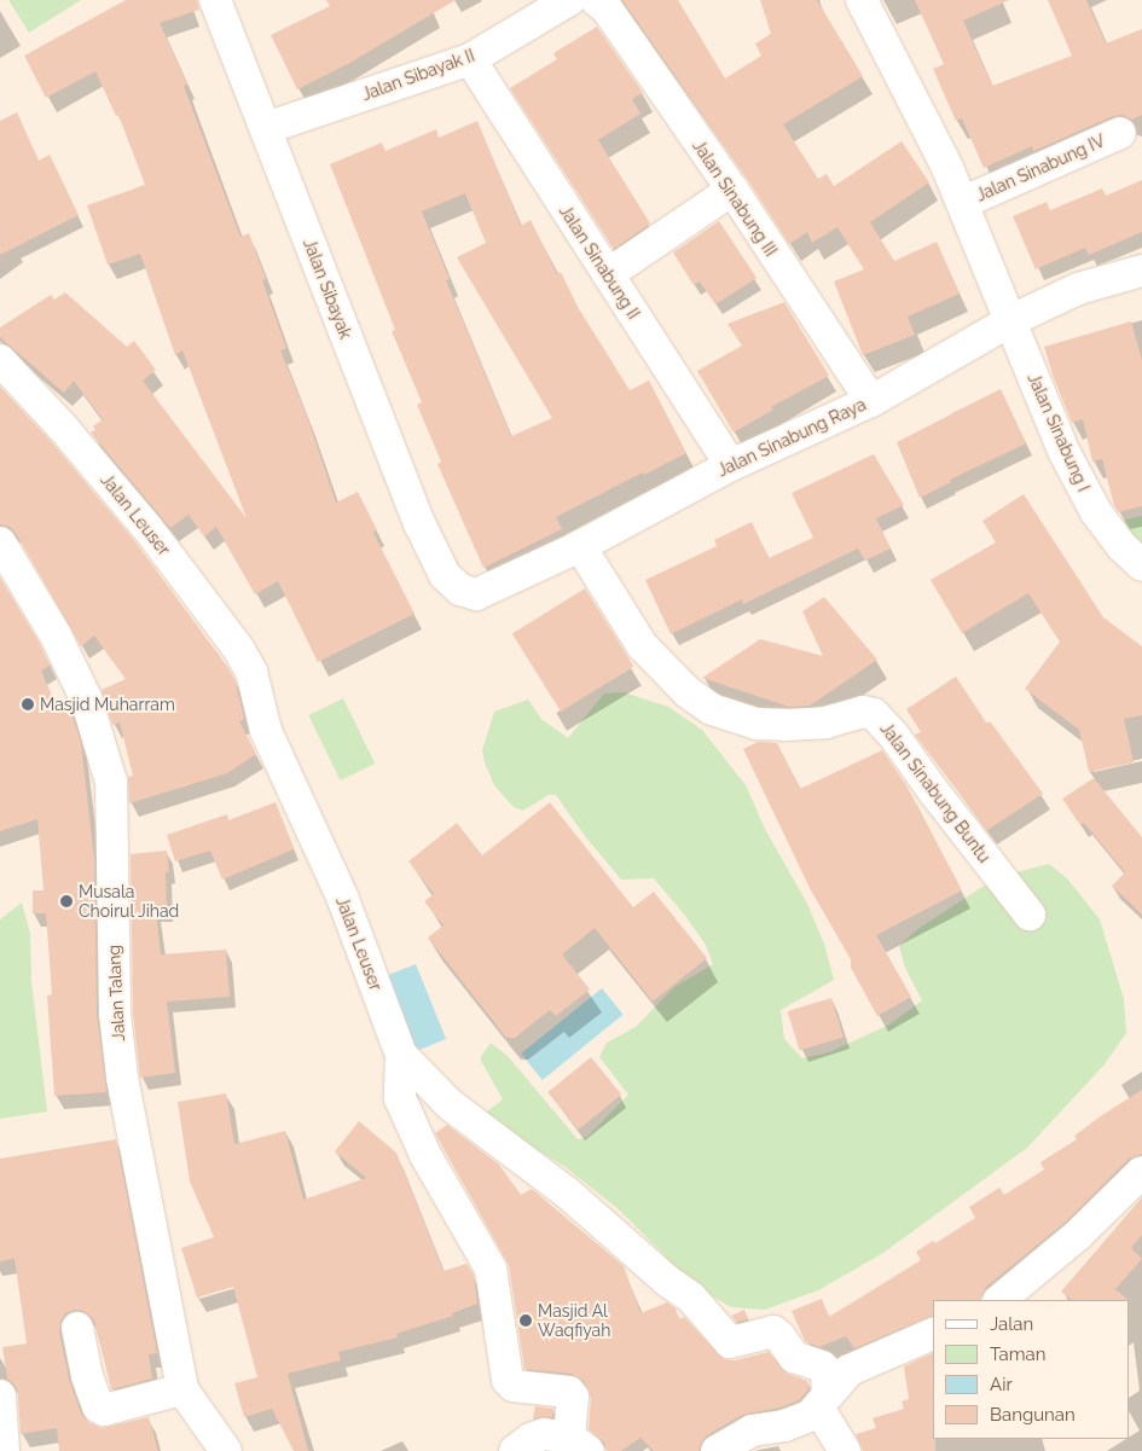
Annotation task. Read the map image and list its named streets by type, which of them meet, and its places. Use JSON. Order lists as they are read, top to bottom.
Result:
{
  "streets": {
    "street": [
      "Jalan Sibayak II",
      "Jalan Sinabung IV",
      "Jalan Sinabung III",
      "Jalan Sinabung II",
      "Jalan Sibayak",
      "Jalan Sinabung I",
      "Jalan Sinabung Raya",
      "Jalan Leuser",
      "Jalan Sinabung Buntu",
      "Jalan Talang"
    ]
  },
  "crossings": [
    ["Jalan Sibayak II", "Jalan Sinabung II"],
    ["Jalan Sibayak II", "Jalan Sibayak"],
    ["Jalan Sinabung IV", "Jalan Sinabung I"],
    ["Jalan Sinabung IV", "Jalan Sinabung Raya"],
    ["Jalan Sinabung III", "Jalan Sinabung Raya"],
    ["Jalan Sinabung II", "Jalan Sinabung Raya"],
    ["Jalan Sibayak", "Jalan Sinabung Raya"],
    ["Jalan Sinabung I", "Jalan Sinabung Raya"],
    ["Jalan Sinabung Raya", "Jalan Sinabung Buntu"]
  ],
  "places": ["Masjid Muharram", "Musala Choirul Jihad", "Masjid Al Waqfiyah"],
  "legend": [
    "Jalan",
    "Taman",
    "Air",
    "Bangunan"
  ]
}
